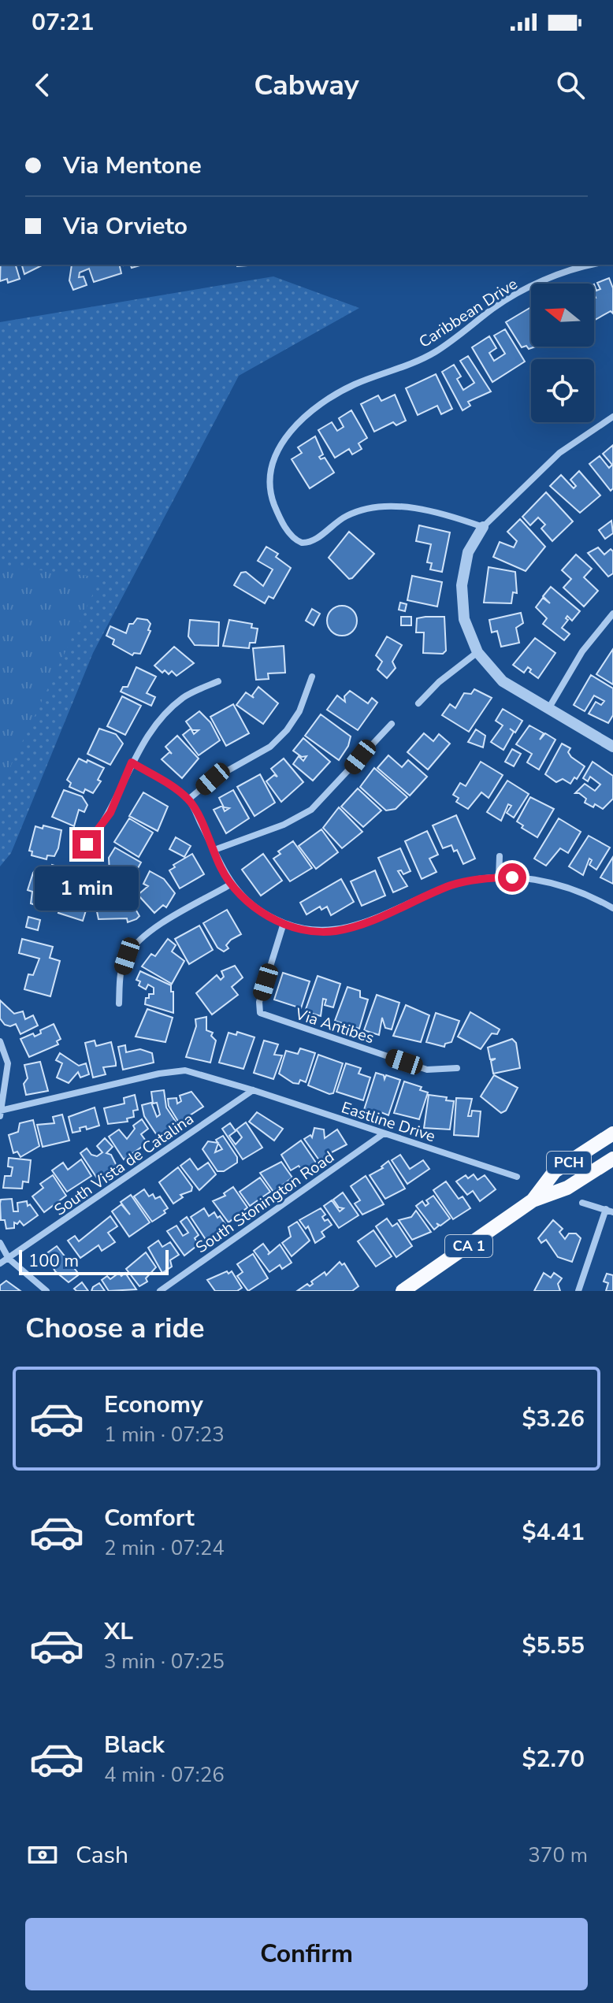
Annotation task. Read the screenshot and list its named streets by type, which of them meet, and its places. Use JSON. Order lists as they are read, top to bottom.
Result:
{
  "streets": {
    "highway": ["PCH", "CA 1"],
    "street": [
      "Caribbean Drive",
      "Via Antibes",
      "Eastline Drive",
      "South Vista de Catalina",
      "South Stonington Road"
    ]
  },
  "crossings": [
    ["Eastline Drive", "South Vista de Catalina"],
    ["Eastline Drive", "South Stonington Road"],
    ["PCH", "CA 1"]
  ],
  "scale_bar": "100 m",
  "north": "left",
  "page": {
    "status": "07:21",
    "header": "Cabway",
    "banner": ["Via Mentone", "Via Orvieto"],
    "bubble": "1 min",
    "scale": "100 m",
    "heading": "Choose a ride",
    "list": [
      {
        "name": "Economy",
        "note": "1 min · 07:23",
        "value": "$3.26"
      },
      {
        "name": "Comfort",
        "note": "2 min · 07:24",
        "value": "$4.41"
      },
      {
        "name": "XL",
        "note": "3 min · 07:25",
        "value": "$5.55"
      },
      {
        "name": "Black",
        "note": "4 min · 07:26",
        "value": "$2.70"
      }
    ],
    "pay": ["Cash", "370 m"],
    "buttons": "Confirm"
  }
}
